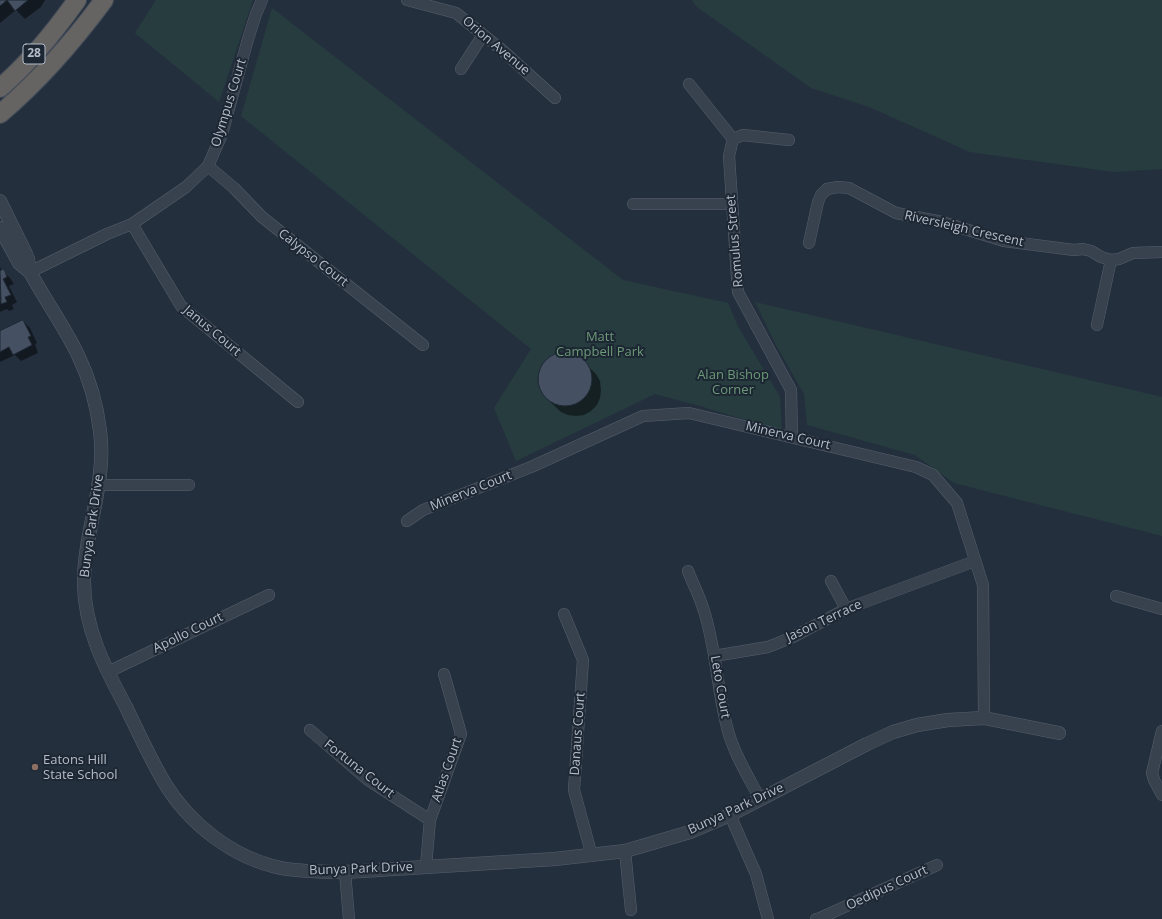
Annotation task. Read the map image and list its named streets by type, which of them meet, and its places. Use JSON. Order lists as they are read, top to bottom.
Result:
{
  "streets": {
    "highway": ["28"],
    "street": [
      "Orion Avenue",
      "Olympus Court",
      "Riversleigh Crescent",
      "Romulus Street",
      "Calypso Court",
      "Janus Court",
      "Minerva Court",
      "Bunya Park Drive",
      "Jason Terrace",
      "Apollo Court",
      "Leto Court",
      "Danaus Court",
      "Fortuna Court",
      "Atlas Court",
      "Oedipus Court"
    ]
  },
  "crossings": [
    ["Olympus Court", "Calypso Court"],
    ["Olympus Court", "Janus Court"],
    ["Olympus Court", "Bunya Park Drive"],
    ["Romulus Street", "Minerva Court"],
    ["Minerva Court", "Bunya Park Drive"],
    ["Minerva Court", "Jason Terrace"],
    ["Bunya Park Drive", "Apollo Court"],
    ["Bunya Park Drive", "Leto Court"],
    ["Bunya Park Drive", "Danaus Court"],
    ["Bunya Park Drive", "Atlas Court"],
    ["Jason Terrace", "Leto Court"],
    ["Fortuna Court", "Atlas Court"]
  ],
  "parks": ["Matt Campbell Park", "Alan Bishop Corner"],
  "places": ["Eatons Hill State School"]
}
